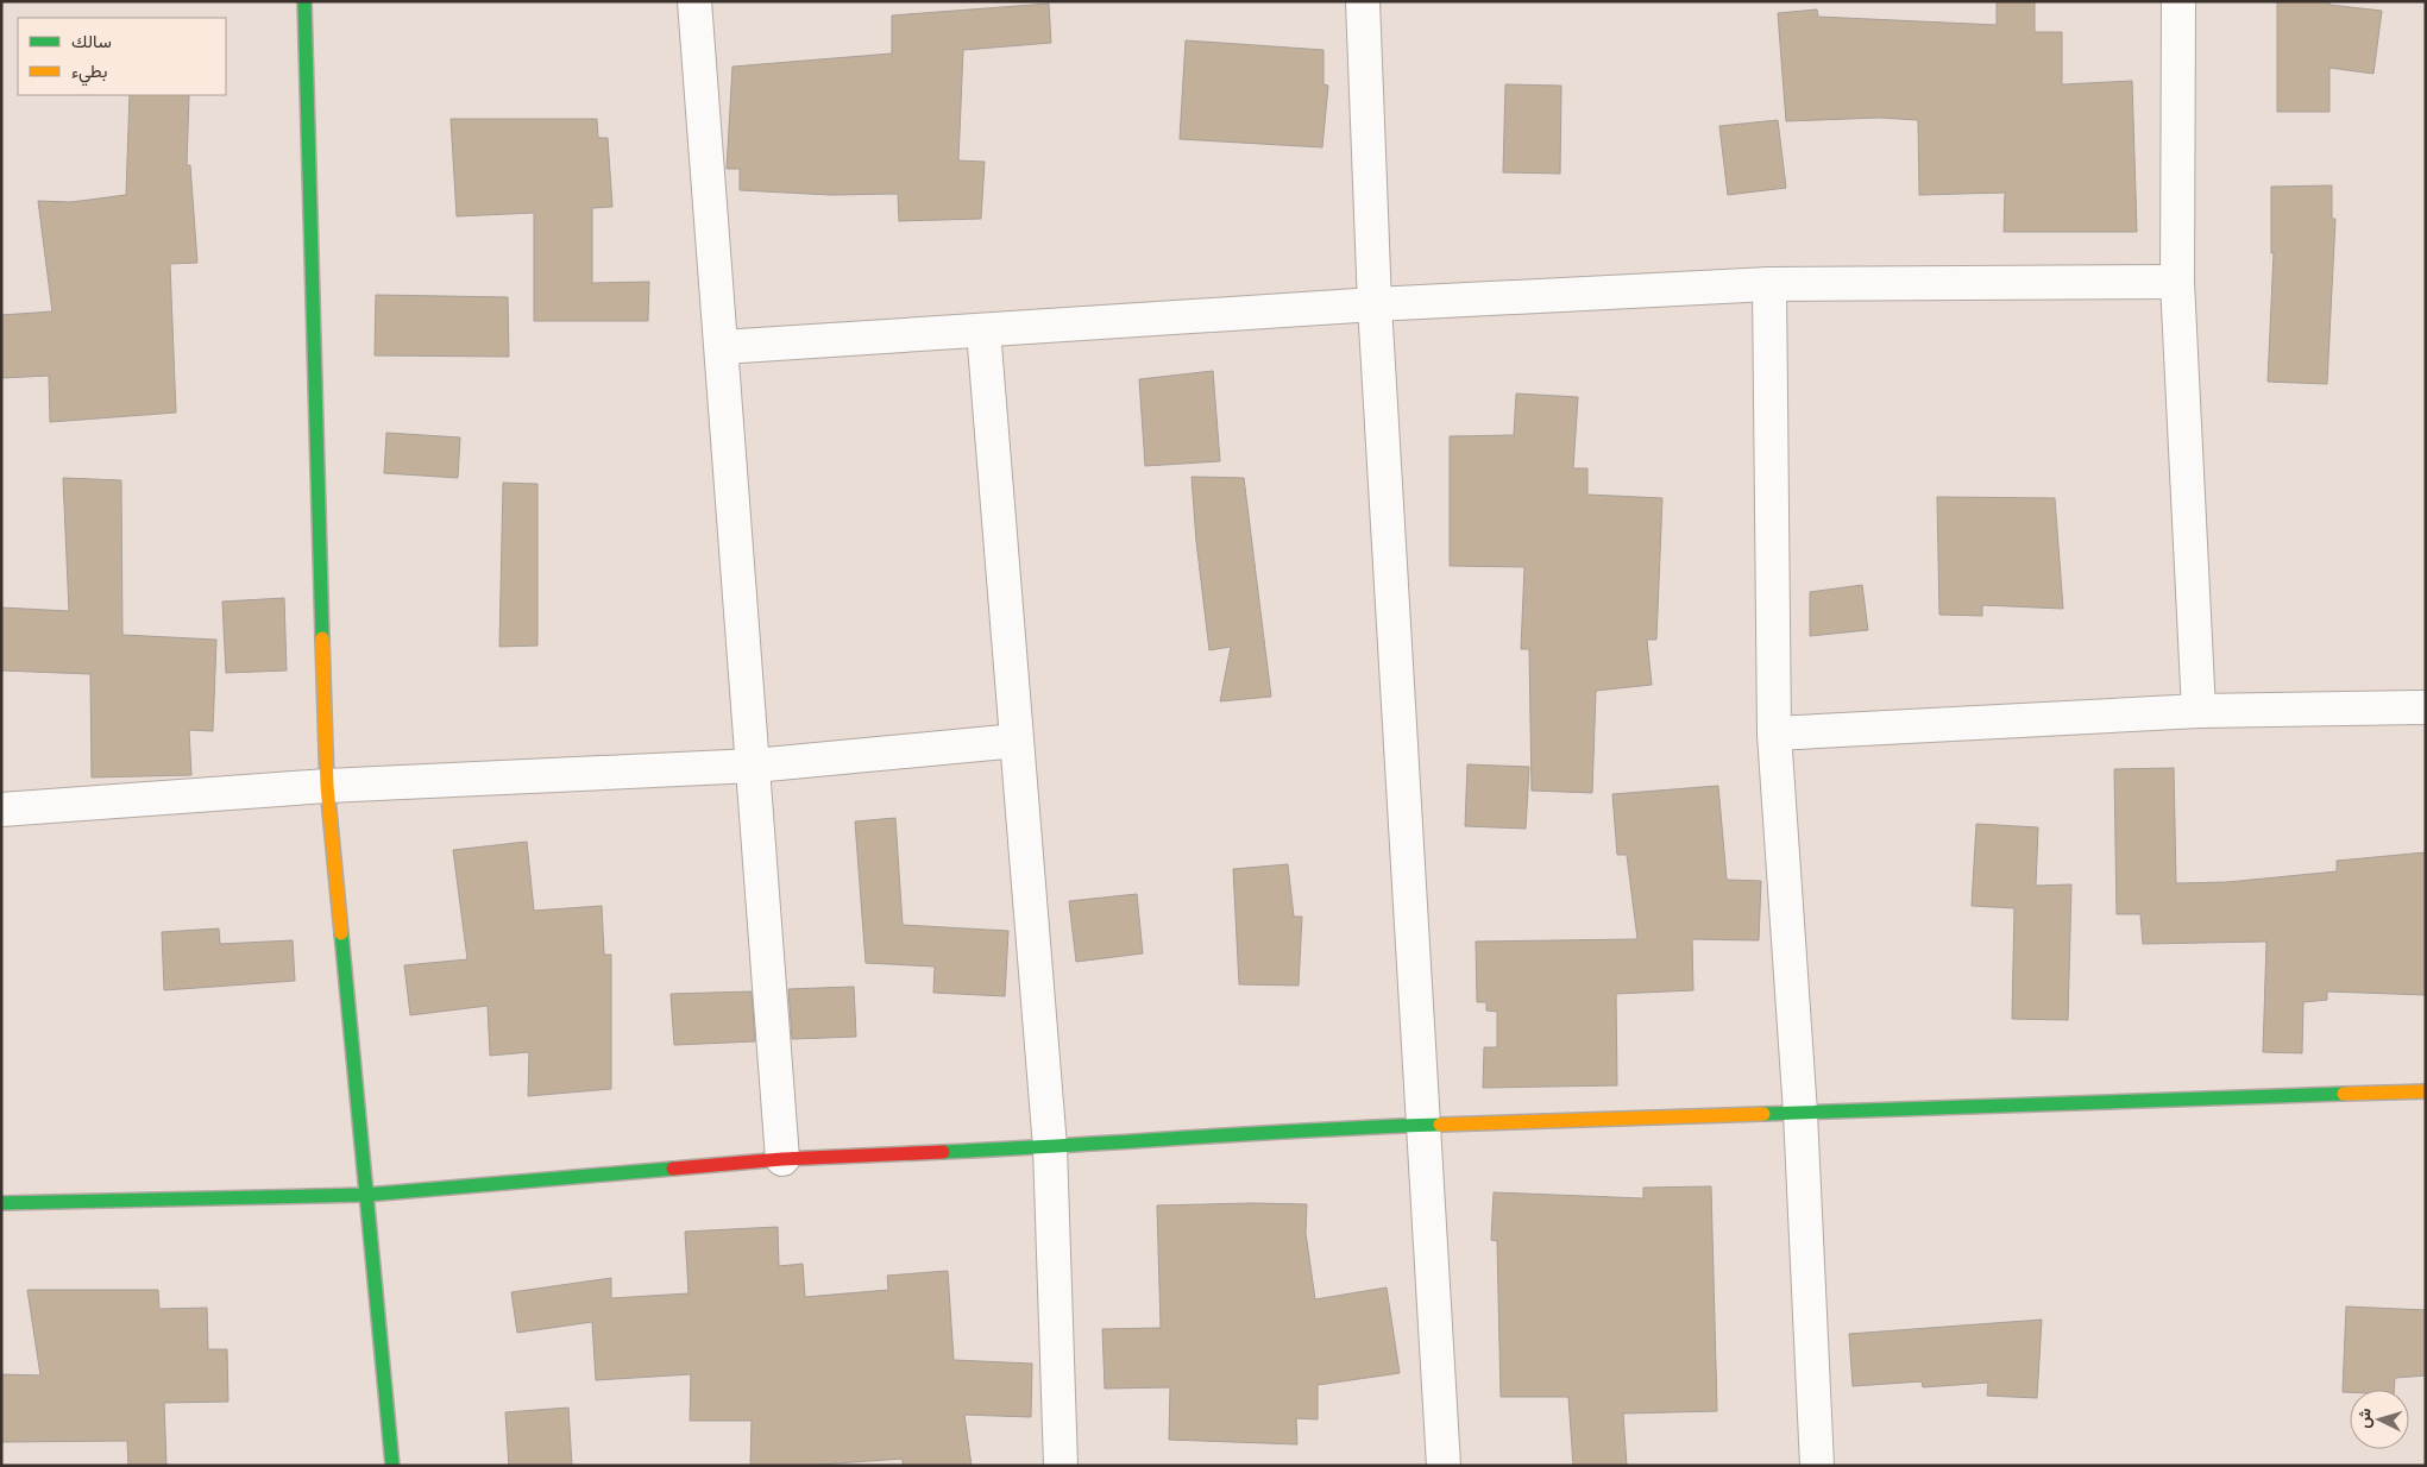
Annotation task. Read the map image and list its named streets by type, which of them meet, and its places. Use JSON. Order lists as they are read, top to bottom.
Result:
{
  "legend": ["سالك", "بطيء"],
  "north": "left"
}
